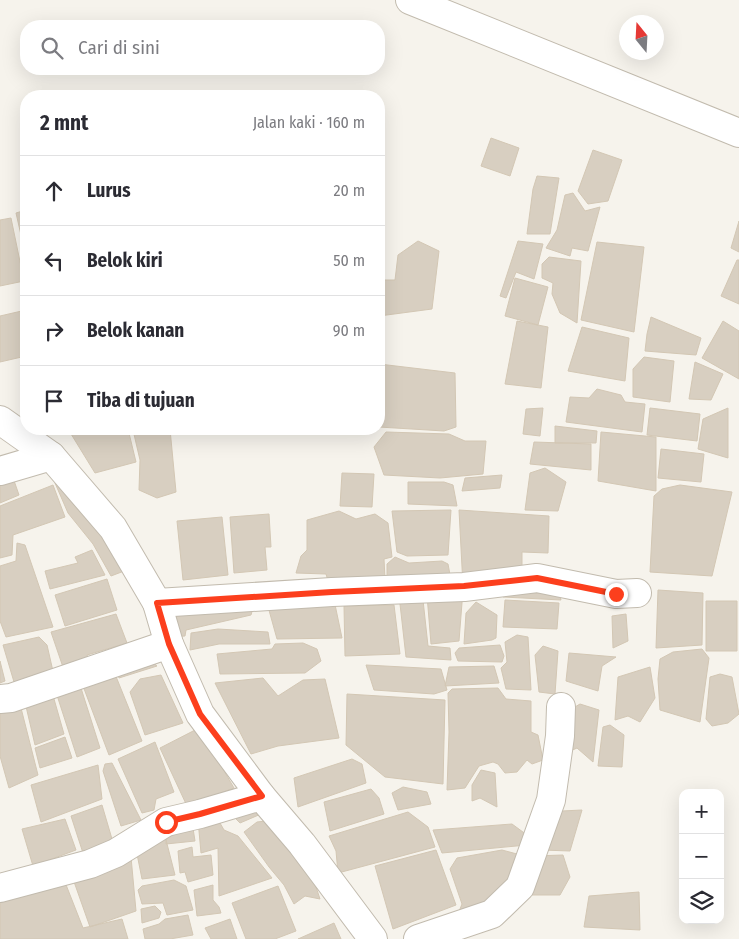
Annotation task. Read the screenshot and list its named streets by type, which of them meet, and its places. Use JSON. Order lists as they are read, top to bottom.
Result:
{
  "north": "top",
  "page": {
    "search": "Cari di sini",
    "heading": ["2 mnt", "Jalan kaki · 160 m"],
    "list": [
      ["Lurus", "20 m"],
      ["Belok kiri", "50 m"],
      ["Belok kanan", "90 m"],
      "Tiba di tujuan"
    ],
    "map_buttons": ["+", "−"]
  }
}
